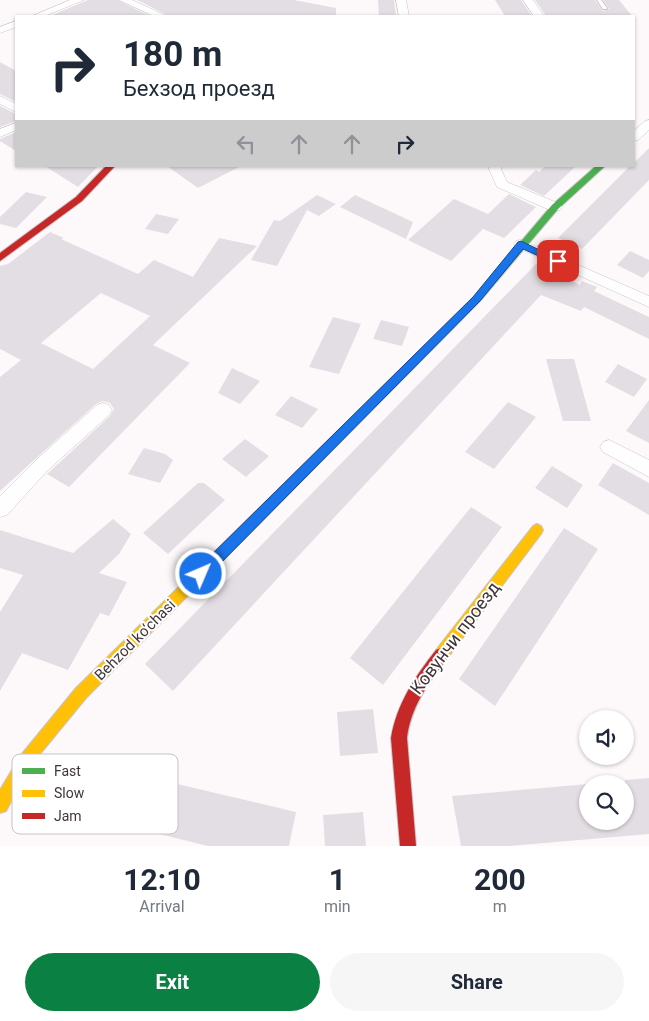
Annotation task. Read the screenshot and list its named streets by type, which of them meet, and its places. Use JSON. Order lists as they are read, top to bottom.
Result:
{
  "streets": {
    "street": ["Ковунчи проезд", "Behzod ko‘chasi"]
  },
  "legend": ["Fast", "Slow", "Jam"],
  "page": {
    "turn": ["180 m", "Бехзод проезд"],
    "eta": [
      "12:10",
      "Arrival",
      "1",
      "min",
      "200",
      "m"
    ],
    "buttons": ["Exit", "Share"]
  }
}
